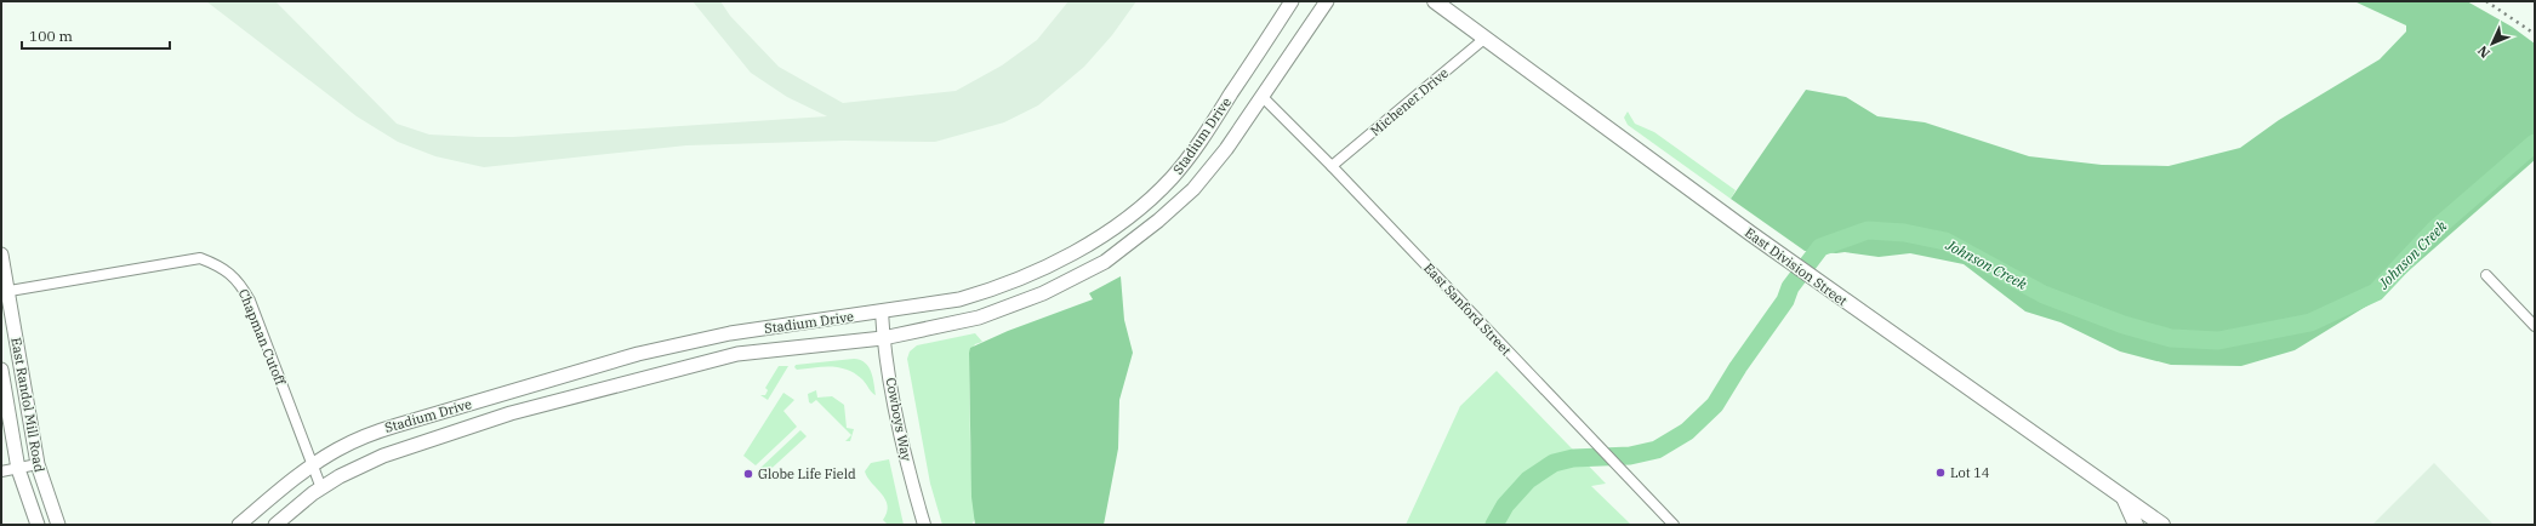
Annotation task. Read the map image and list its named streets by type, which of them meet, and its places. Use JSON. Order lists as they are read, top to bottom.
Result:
{
  "streets": {
    "main road": ["Stadium Drive", "East Division Street", "East Randol Mill Road"],
    "street": [
      "Michener Drive",
      "East Sanford Street",
      "Chapman Cutoff",
      "Cowboys Way"
    ]
  },
  "crossings": [
    ["Michener Drive", "East Division Street"],
    ["Michener Drive", "East Sanford Street"],
    ["Stadium Drive", "East Sanford Street"],
    ["Stadium Drive", "Chapman Cutoff"],
    ["Stadium Drive", "Cowboys Way"],
    ["Chapman Cutoff", "East Randol Mill Road"]
  ],
  "water": ["Johnson Creek"],
  "places": ["Lot 14", "Globe Life Field"],
  "scale_bar": "100 m",
  "north": "bottom left"
}
